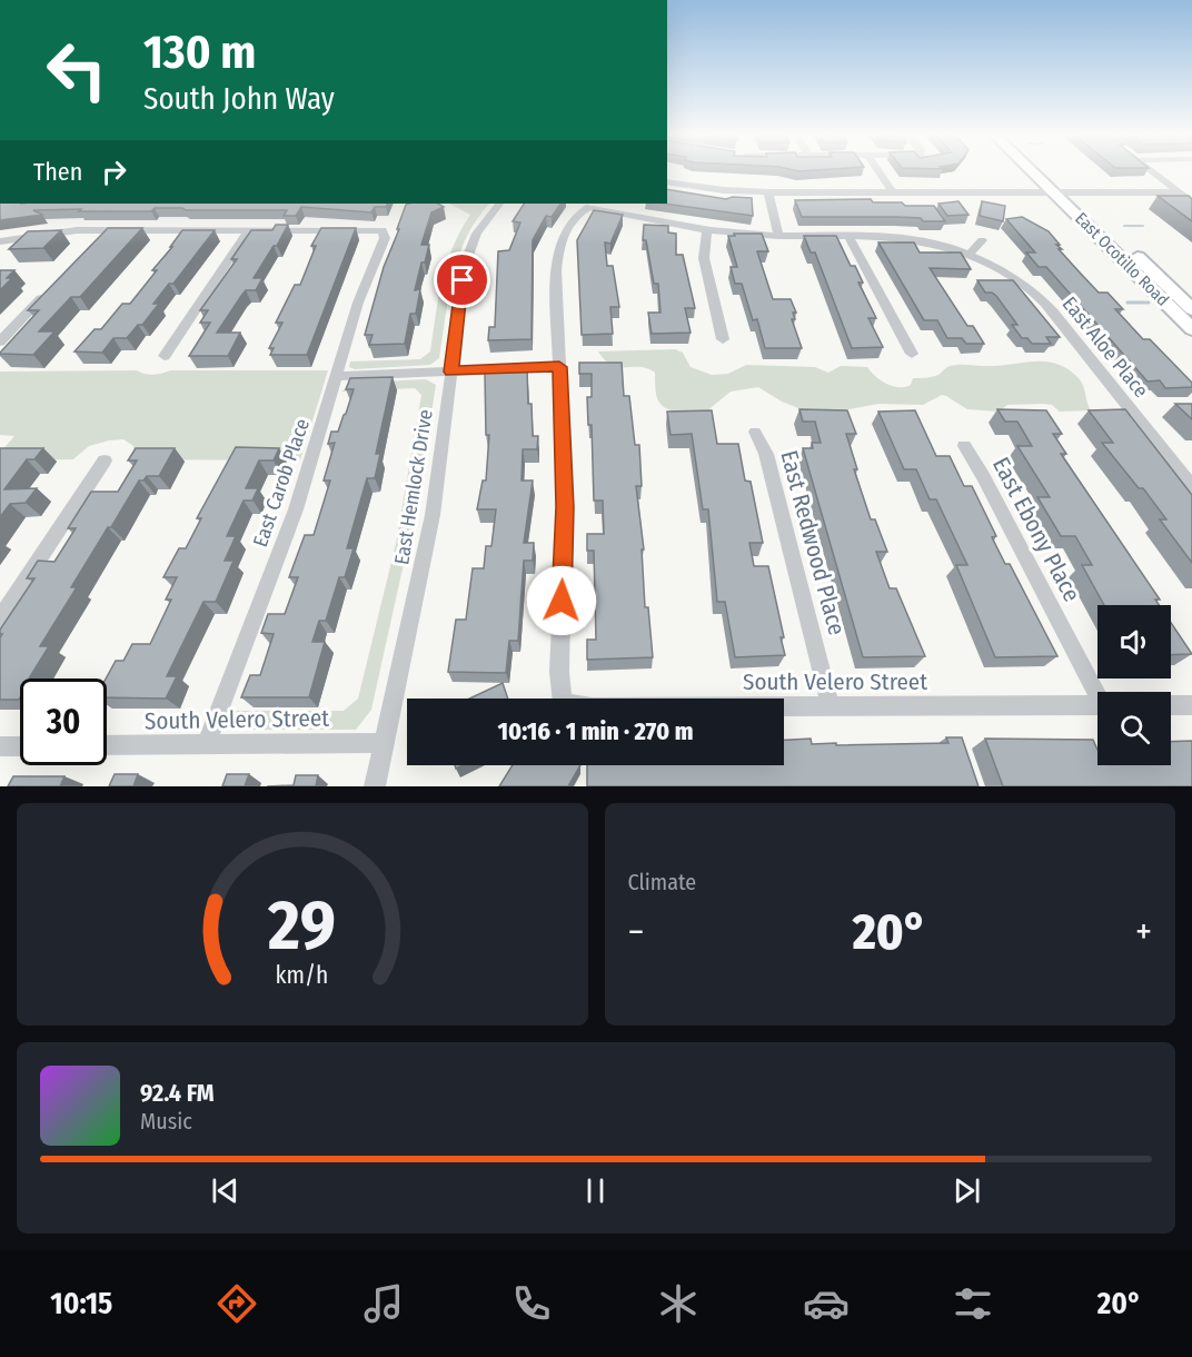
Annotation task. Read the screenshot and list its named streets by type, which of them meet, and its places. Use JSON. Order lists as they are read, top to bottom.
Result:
{
  "streets": {
    "main road": ["East Ocotillo Road"],
    "street": [
      "East Aloe Place",
      "East Carob Place",
      "East Hemlock Drive",
      "East Ebony Place",
      "East Redwood Place",
      "South Velero Street"
    ]
  },
  "crossings": [
    ["East Aloe Place", "South Velero Street"],
    ["East Carob Place", "South Velero Street"],
    ["East Hemlock Drive", "South Velero Street"],
    ["East Redwood Place", "South Velero Street"]
  ],
  "page": {
    "turn": ["130 m", "South John Way"],
    "then": "Then",
    "limit": "30",
    "trip": "10:16 · 1 min · 270 m",
    "tile": "Climate",
    "heat": ["−", "20°", "+"],
    "song": ["92.4 FM", "Music"],
    "tabs": ["10:15", "20°"],
    "gauge": ["29", "km/h"]
  }
}
